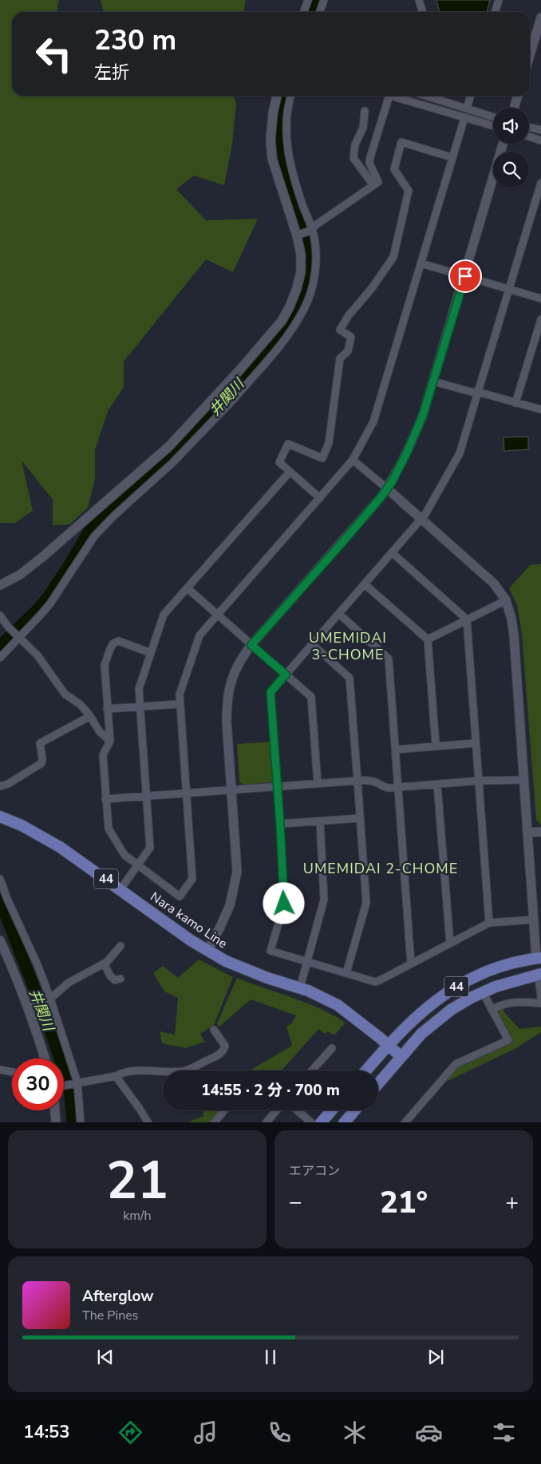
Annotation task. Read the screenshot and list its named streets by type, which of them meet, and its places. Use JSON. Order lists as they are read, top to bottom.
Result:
{
  "streets": {
    "main road": ["44", "Nara kamo Line"]
  },
  "crossings": [
    ["44", "Nara kamo Line"]
  ],
  "districts": ["UMEMIDAI 3-CHOME", "UMEMIDAI 2-CHOME"],
  "water": ["井関川"],
  "page": {
    "turn": ["230 m", "左折"],
    "limit": "30",
    "trip": "14:55 · 2 分 · 700 m",
    "tile": [
      ["21", "km/h"],
      "エアコン"
    ],
    "heat": ["−", "21°", "+"],
    "song": ["Afterglow", "The Pines"],
    "tabs": "14:53"
  }
}
